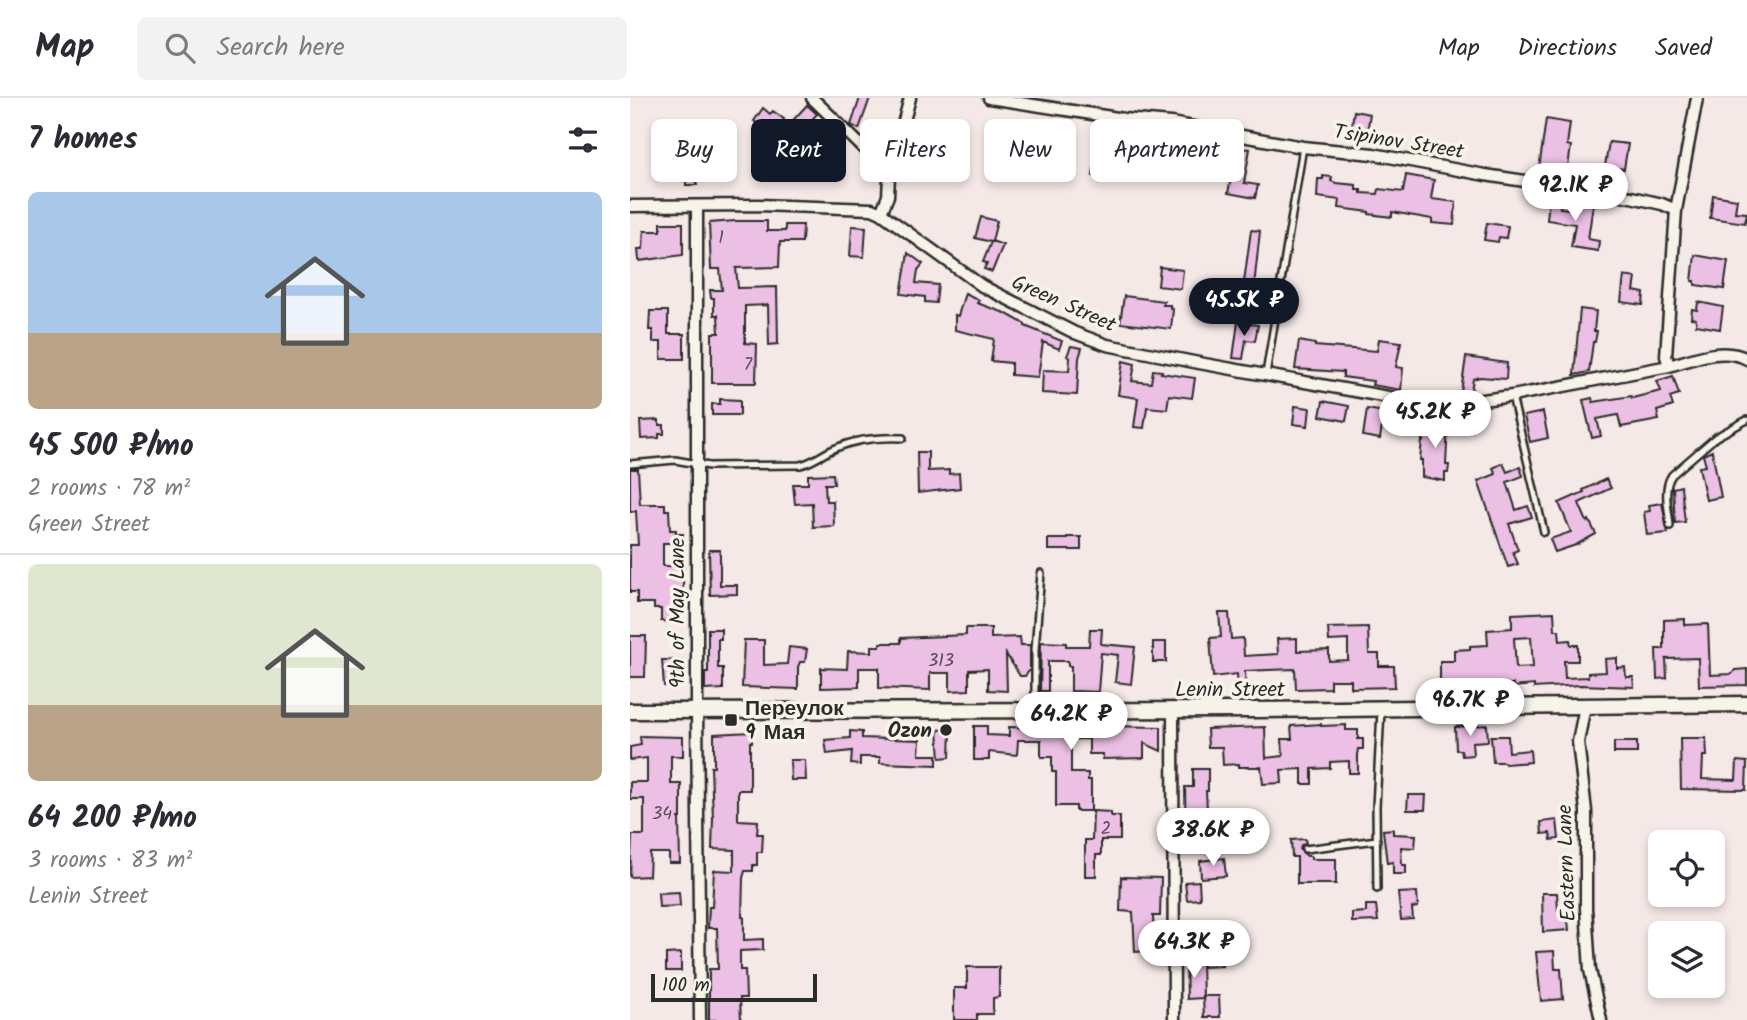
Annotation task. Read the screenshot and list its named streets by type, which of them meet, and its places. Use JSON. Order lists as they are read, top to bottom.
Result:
{
  "streets": {
    "street": [
      "Tsipinov Street",
      "Green Street",
      "9th of May Lane",
      "Lenin Street",
      "Eastern Lane"
    ]
  },
  "crossings": [
    ["Green Street", "9th of May Lane"],
    ["9th of May Lane", "Lenin Street"],
    ["Lenin Street", "Eastern Lane"]
  ],
  "places": {
    "transit": ["Переулок 9 Мая"],
    "other": ["Ozon"]
  },
  "house_numbers": [
    "1",
    "7",
    "313",
    "34",
    "2"
  ],
  "scale_bar": "100 m",
  "page": {
    "header": "Map",
    "search": "Search here",
    "nav": ["Map", "Directions", "Saved"],
    "heading": "7 homes",
    "chip": [
      "Buy",
      "Rent",
      "Filters",
      "New",
      "Apartment"
    ],
    "price": [
      "92.1K ₽",
      "45.5K ₽",
      "45.2K ₽",
      "96.7K ₽",
      "64.2K ₽",
      "38.6K ₽",
      "64.3K ₽"
    ],
    "list": [
      {
        "name": "45 500 ₽/mo",
        "note": "2 rooms · 78 m² · Green Street"
      },
      {
        "name": "64 200 ₽/mo",
        "note": "3 rooms · 83 m² · Lenin Street"
      }
    ],
    "scale": "100 m"
  }
}
